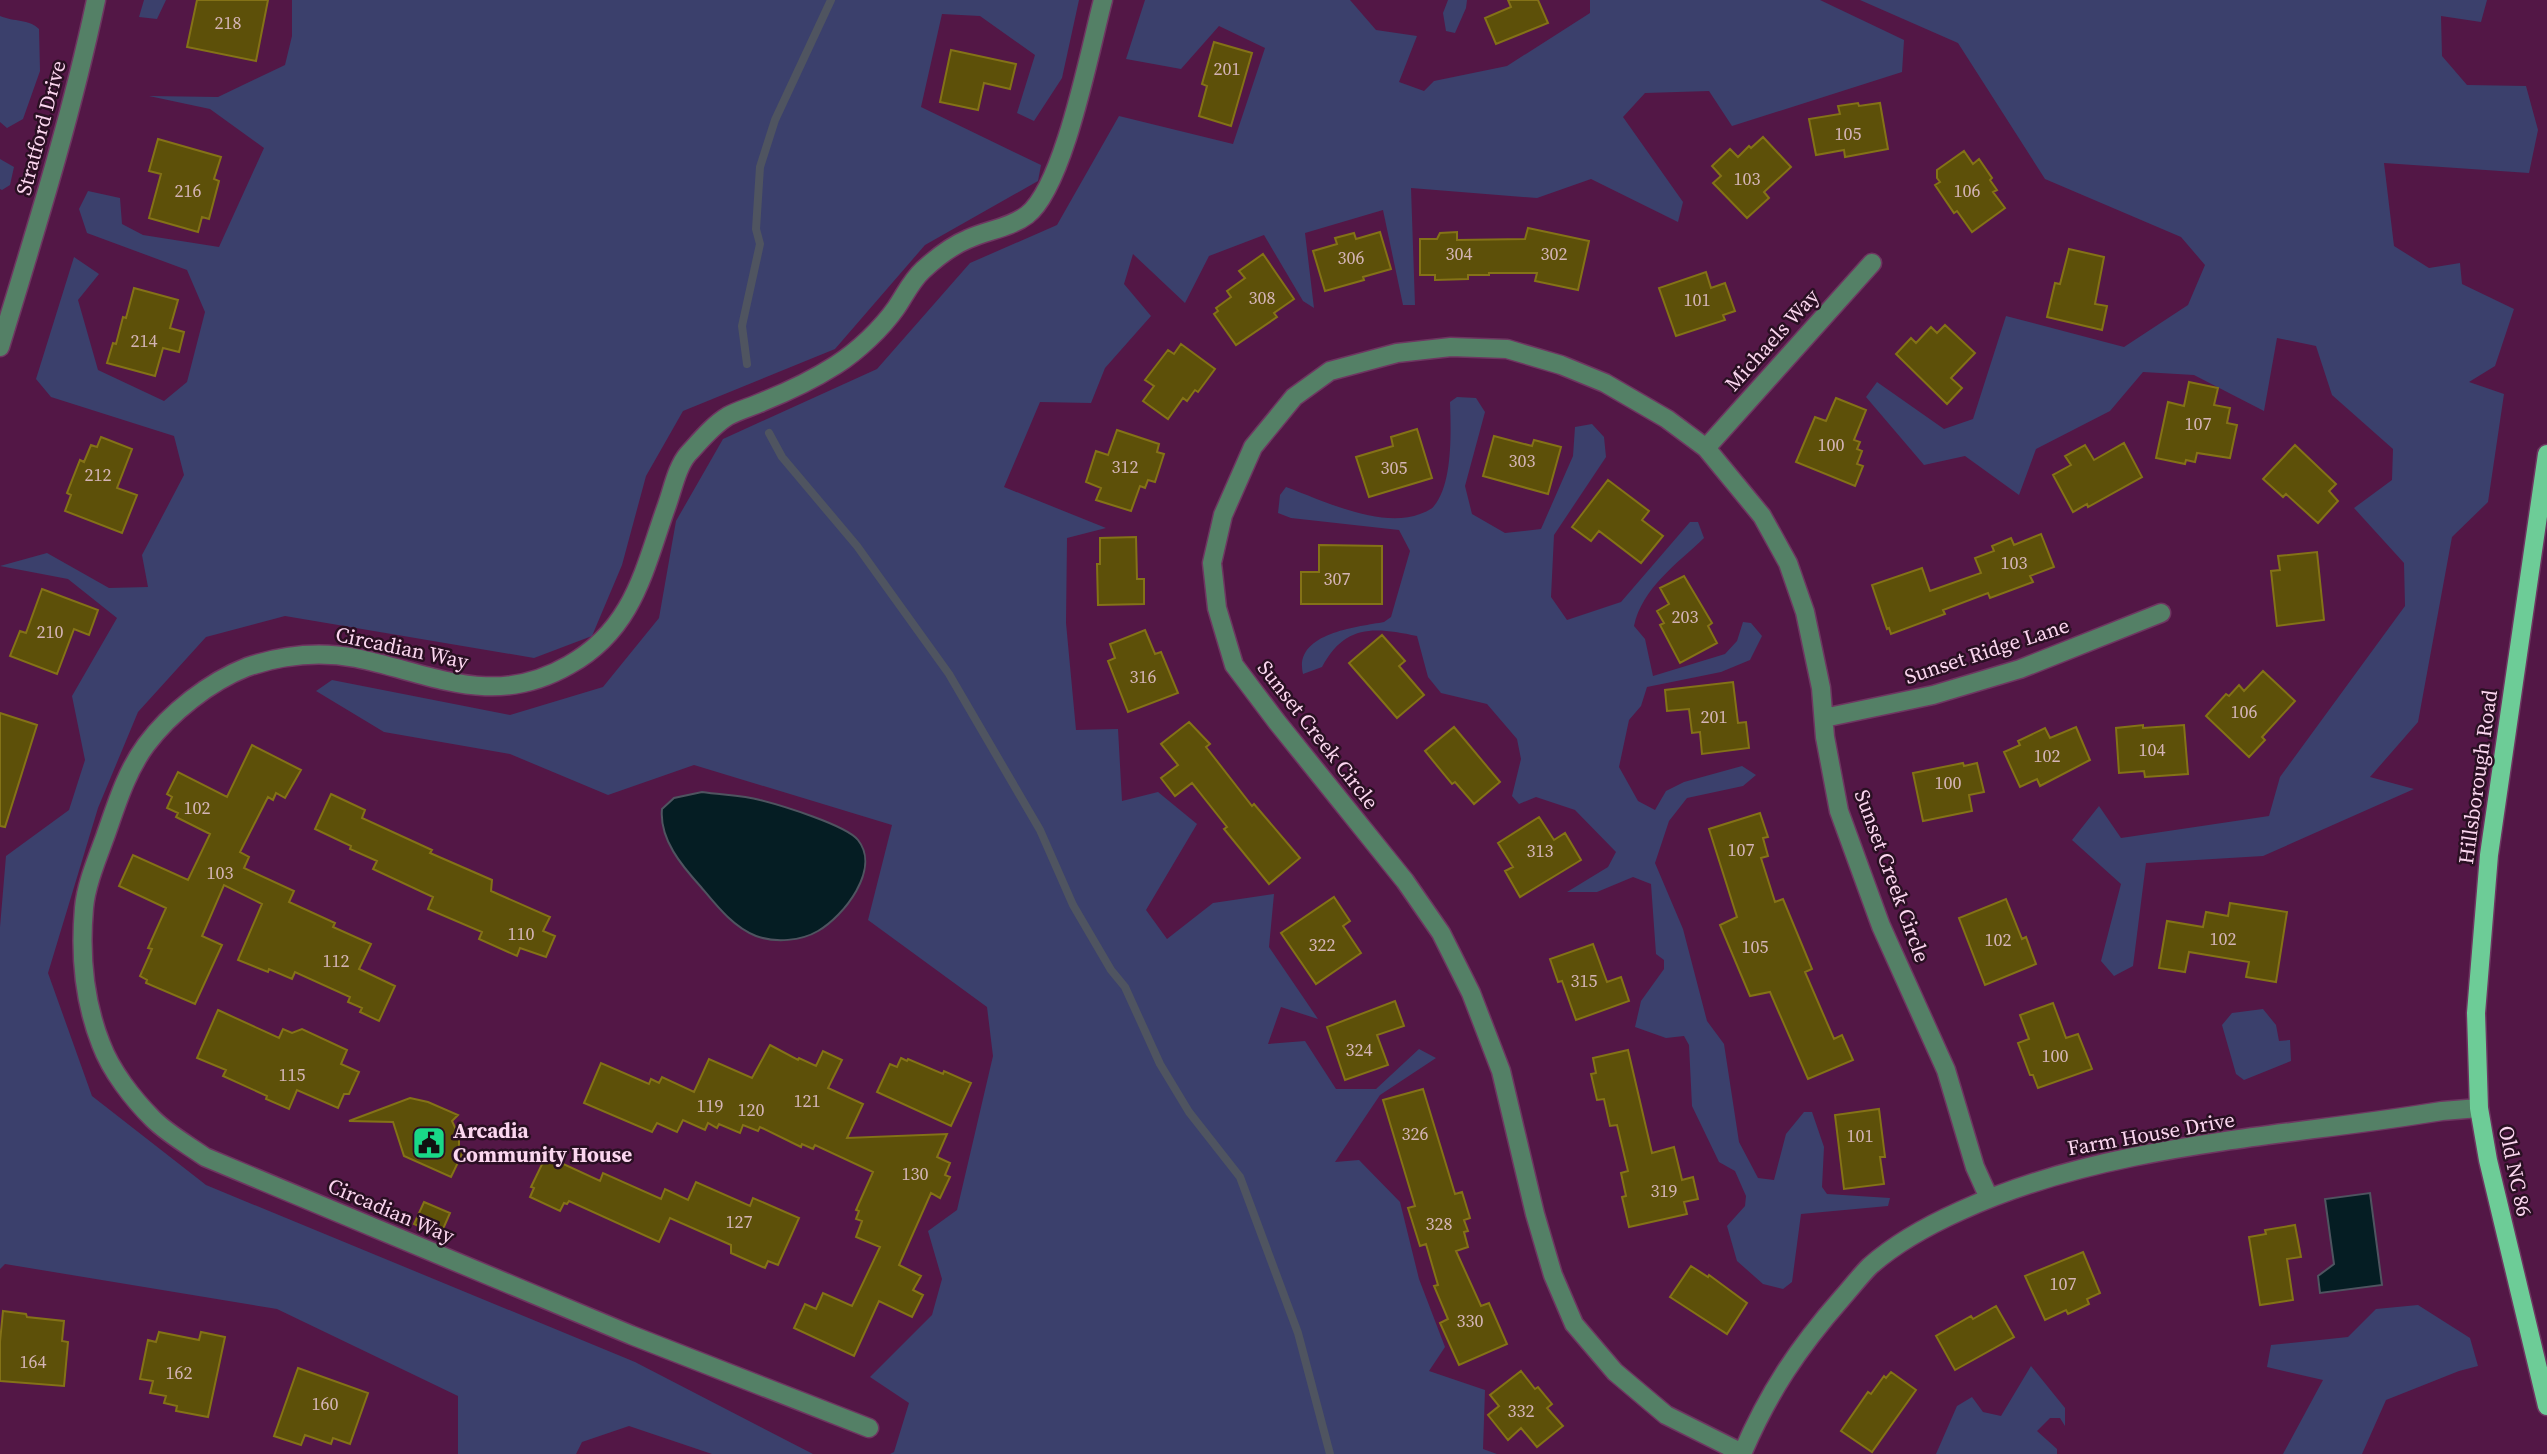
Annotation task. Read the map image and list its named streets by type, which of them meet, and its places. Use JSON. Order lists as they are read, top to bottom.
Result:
{
  "streets": {
    "main road": ["Hillsborough Road", "Old NC 86"],
    "street": [
      "Stratford Drive",
      "Michaels Way",
      "Circadian Way",
      "Sunset Ridge Lane",
      "Sunset Creek Circle",
      "Farm House Drive"
    ]
  },
  "crossings": [
    ["Michaels Way", "Sunset Creek Circle"],
    ["Sunset Ridge Lane", "Sunset Creek Circle"],
    ["Sunset Creek Circle", "Farm House Drive"],
    ["Hillsborough Road", "Farm House Drive"],
    ["Hillsborough Road", "Old NC 86"],
    ["Farm House Drive", "Old NC 86"]
  ],
  "places": {
    "public building": ["Arcadia Community House"]
  },
  "house_numbers": [
    "218",
    "201",
    "105",
    "103",
    "216",
    "106",
    "304",
    "302",
    "306",
    "308",
    "101",
    "214",
    "107",
    "100",
    "303",
    "312",
    "305",
    "212",
    "103",
    "307",
    "203",
    "210",
    "316",
    "106",
    "201",
    "104",
    "102",
    "100",
    "102",
    "107",
    "313",
    "103",
    "110",
    "102",
    "102",
    "322",
    "105",
    "112",
    "315",
    "324",
    "100",
    "115",
    "121",
    "119",
    "120",
    "326",
    "101",
    "130",
    "319",
    "127",
    "328",
    "107",
    "330",
    "164",
    "162",
    "160",
    "332"
  ]
}
